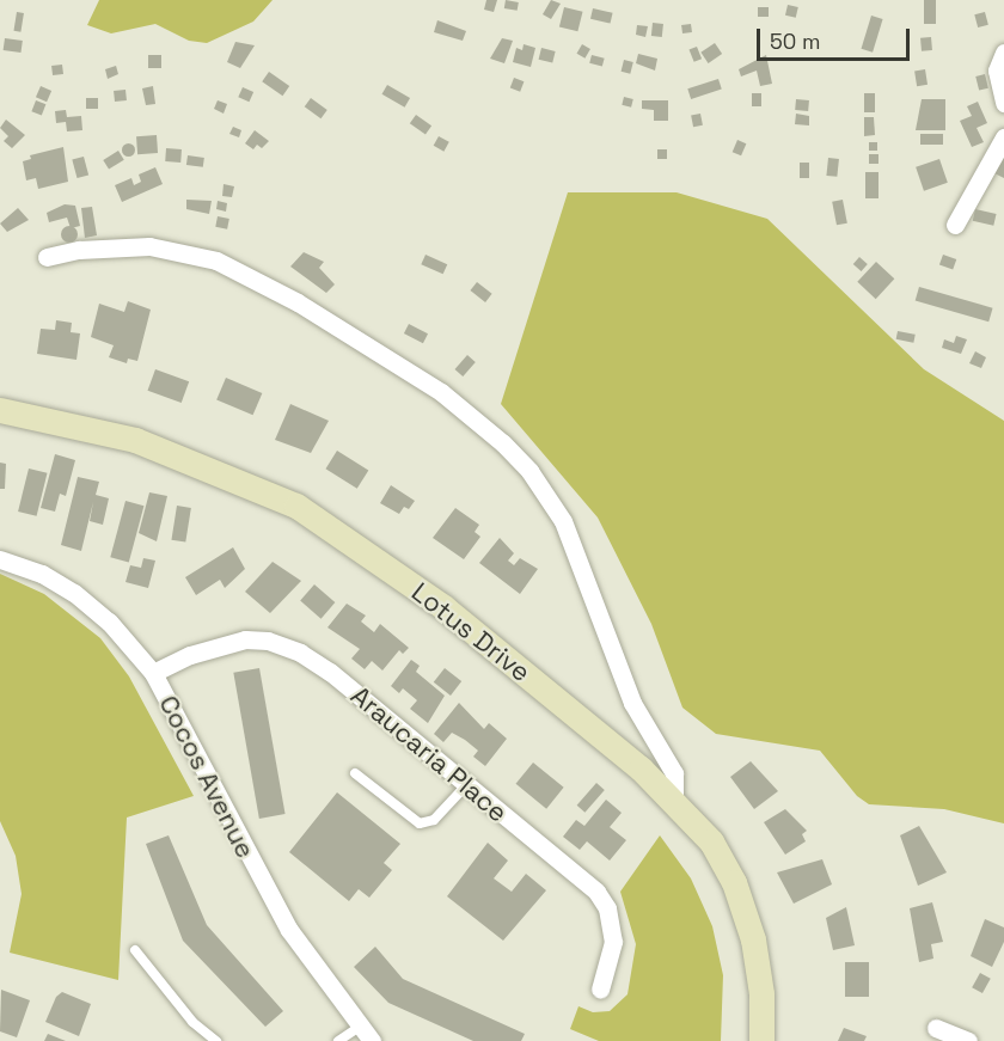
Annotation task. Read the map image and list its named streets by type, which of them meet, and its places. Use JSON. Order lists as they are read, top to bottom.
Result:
{
  "streets": {
    "street": ["Lotus Drive", "Araucaria Place", "Cocos Avenue"]
  },
  "crossings": [
    ["Araucaria Place", "Cocos Avenue"]
  ],
  "scale_bar": "50 m"
}
